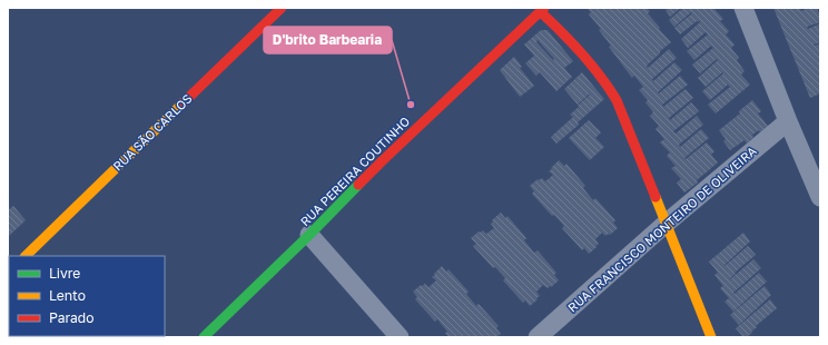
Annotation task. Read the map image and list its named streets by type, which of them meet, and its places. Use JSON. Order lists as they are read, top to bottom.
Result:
{
  "streets": {
    "street": ["RUA SÃO CARLOS", "RUA PEREIRA COUTINHO", "RUA FRANCISCO MONTEIRO DE OLIVEIRA"]
  },
  "places": ["D'brito Barbearia"],
  "legend": ["Livre", "Lento", "Parado"]
}
